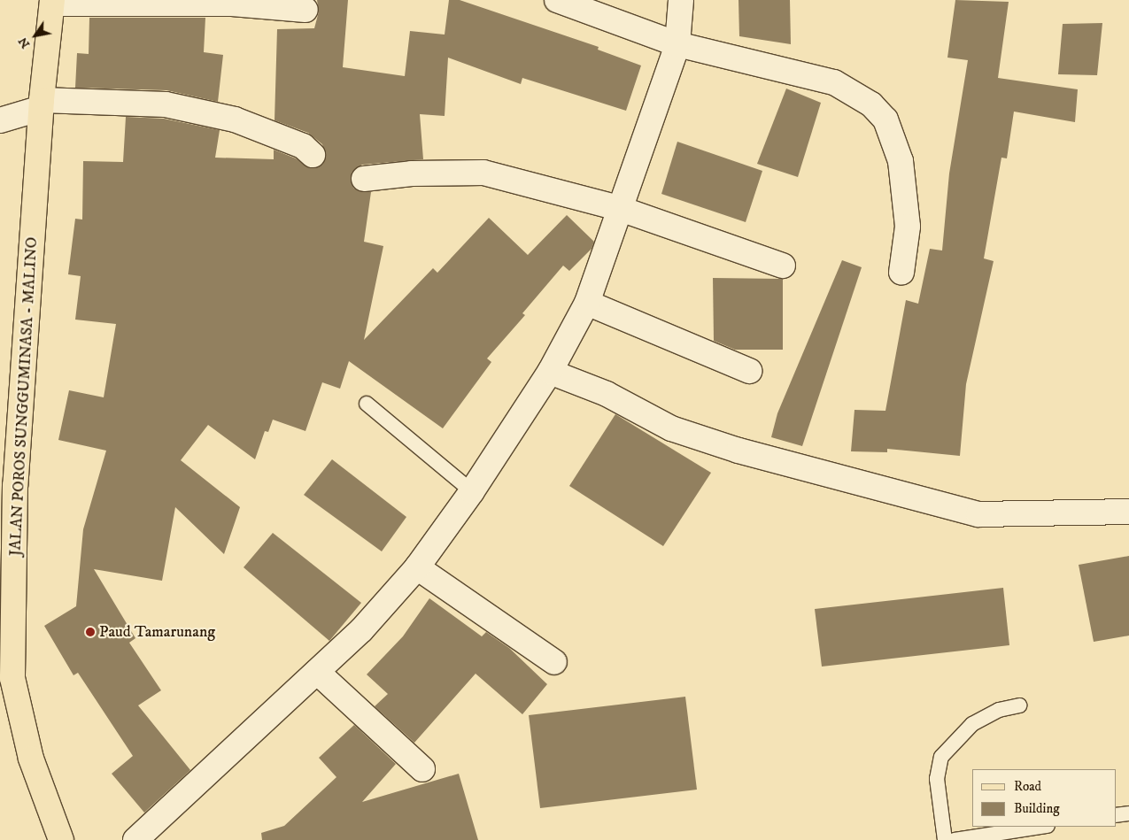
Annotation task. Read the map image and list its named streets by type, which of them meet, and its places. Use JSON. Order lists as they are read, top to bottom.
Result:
{
  "streets": {
    "main road": ["JALAN POROS SUNGGUMINASA - MALINO"]
  },
  "places": ["Paud Tamarunang"],
  "legend": ["Road", "Building"],
  "north": "bottom left"
}
